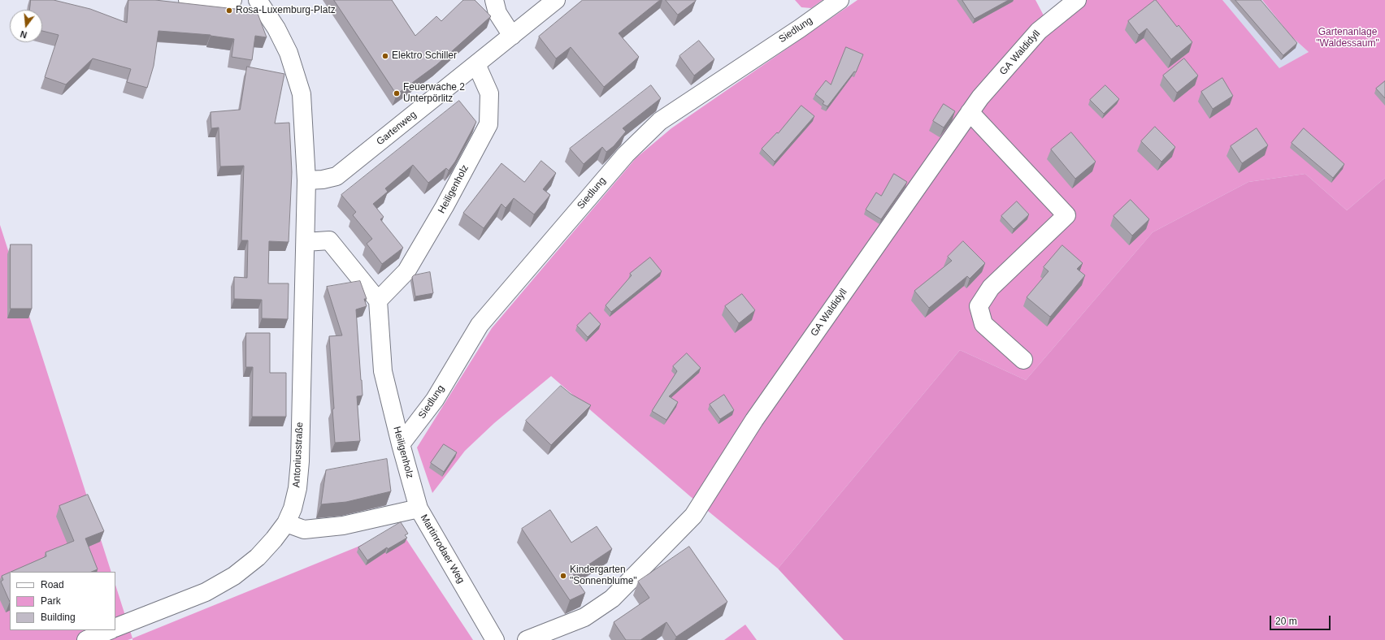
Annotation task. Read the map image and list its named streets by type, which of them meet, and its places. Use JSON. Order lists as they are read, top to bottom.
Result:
{
  "streets": {
    "street": [
      "Siedlung",
      "GA Waldidyll",
      "Gartenweg",
      "Heiligenholz",
      "Antoniusstraße",
      "Martinrodaer Weg"
    ]
  },
  "crossings": [
    ["Siedlung", "Heiligenholz"],
    ["Gartenweg", "Heiligenholz"],
    ["Gartenweg", "Antoniusstraße"],
    ["Heiligenholz", "Martinrodaer Weg"],
    ["Antoniusstraße", "Martinrodaer Weg"]
  ],
  "parks": ["Gartenanlage \"Waldessaum\""],
  "places": [
    "Rosa-Luxemburg-Platz",
    "Elektro Schiller",
    "Feuerwache 2 Unterpörlitz",
    "Kindergarten \"Sonnenblume\""
  ],
  "legend": ["Road", "Park", "Building"],
  "scale_bar": "20 m",
  "north": "bottom"
}
